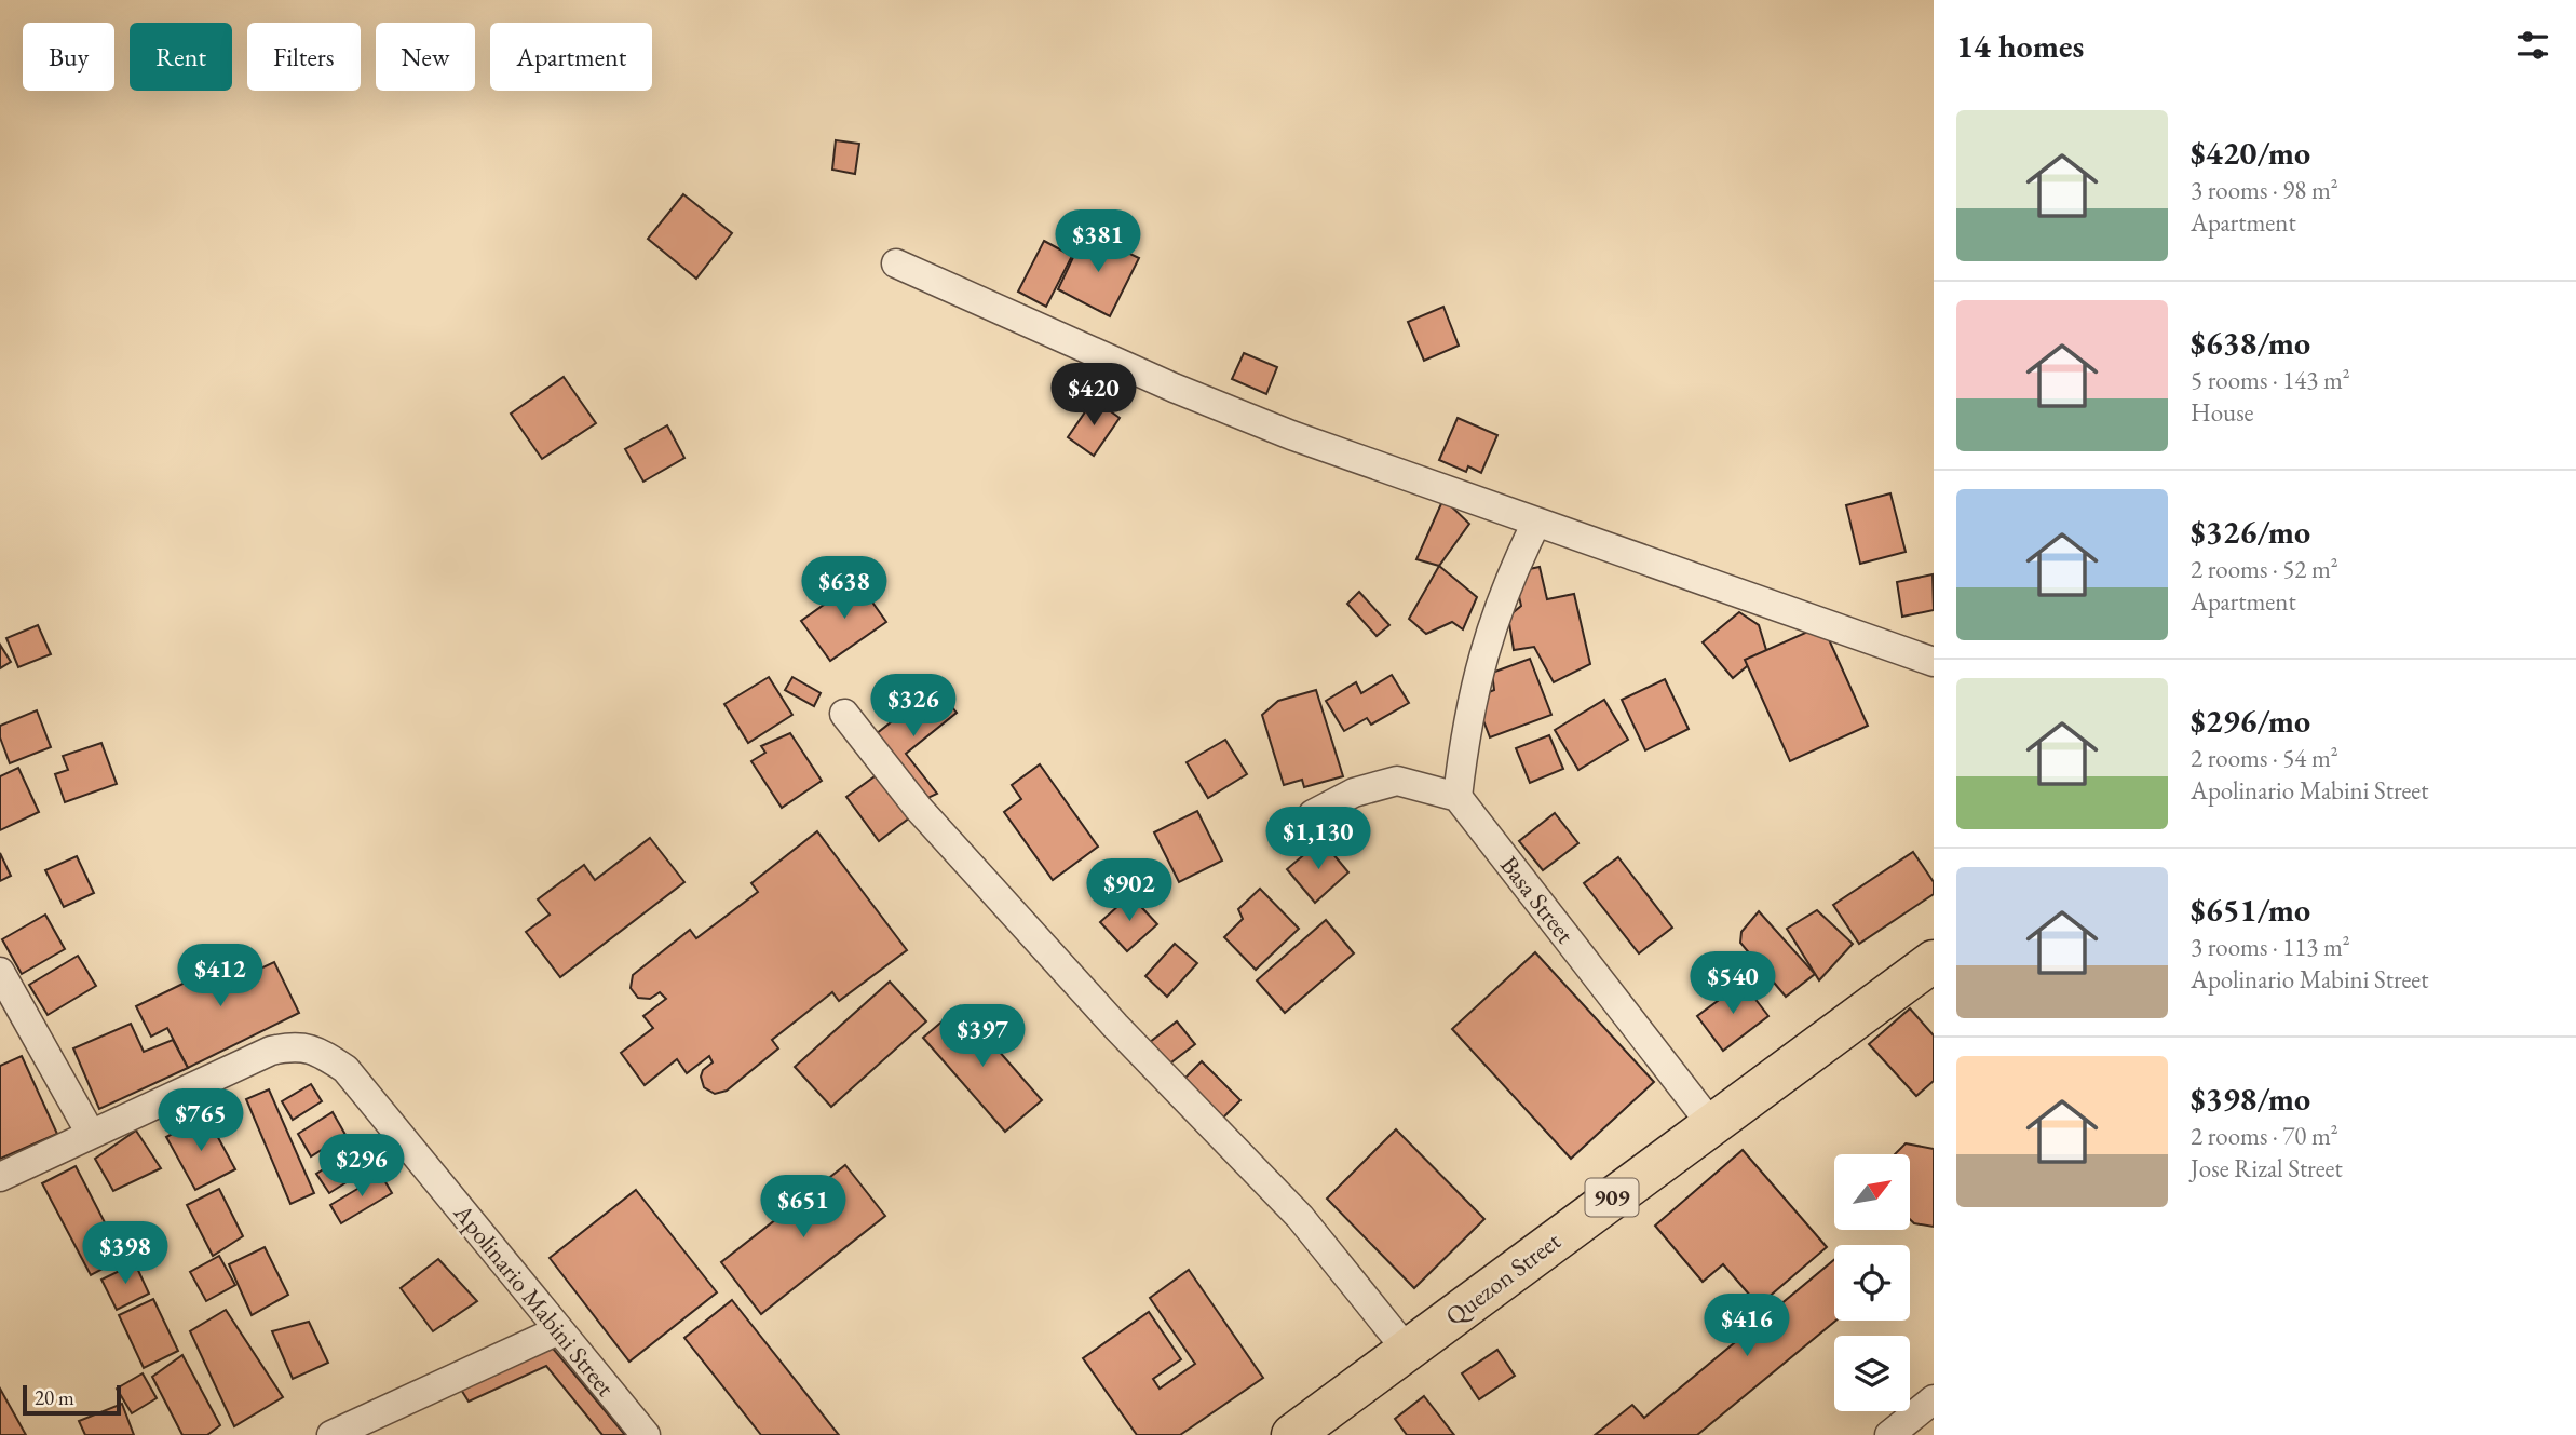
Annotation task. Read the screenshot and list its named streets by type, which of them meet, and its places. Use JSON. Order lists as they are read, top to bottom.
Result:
{
  "streets": {
    "highway": ["909", "Quezon Street"],
    "street": ["Basa Street", "Apolinario Mabini Street"]
  },
  "crossings": [
    ["Basa Street", "Quezon Street"]
  ],
  "scale_bar": "20 m",
  "north": "top right",
  "page": {
    "heading": "14 homes",
    "chip": [
      "Buy",
      "Rent",
      "Filters",
      "New",
      "Apartment"
    ],
    "list": [
      {
        "name": "$420/mo",
        "note": "3 rooms · 98 m² · Apartment"
      },
      {
        "name": "$638/mo",
        "note": "5 rooms · 143 m² · House"
      },
      {
        "name": "$326/mo",
        "note": "2 rooms · 52 m² · Apartment"
      },
      {
        "name": "$296/mo",
        "note": "2 rooms · 54 m² · Apolinario Mabini Street"
      },
      {
        "name": "$651/mo",
        "note": "3 rooms · 113 m² · Apolinario Mabini Street"
      },
      {
        "name": "$398/mo",
        "note": "2 rooms · 70 m² · Jose Rizal Street"
      }
    ],
    "price": [
      "$381",
      "$420",
      "$638",
      "$326",
      "$1,130",
      "$902",
      "$412",
      "$540",
      "$397",
      "$765",
      "$296",
      "$651",
      "$398",
      "$416"
    ],
    "scale": "20 m"
  }
}
